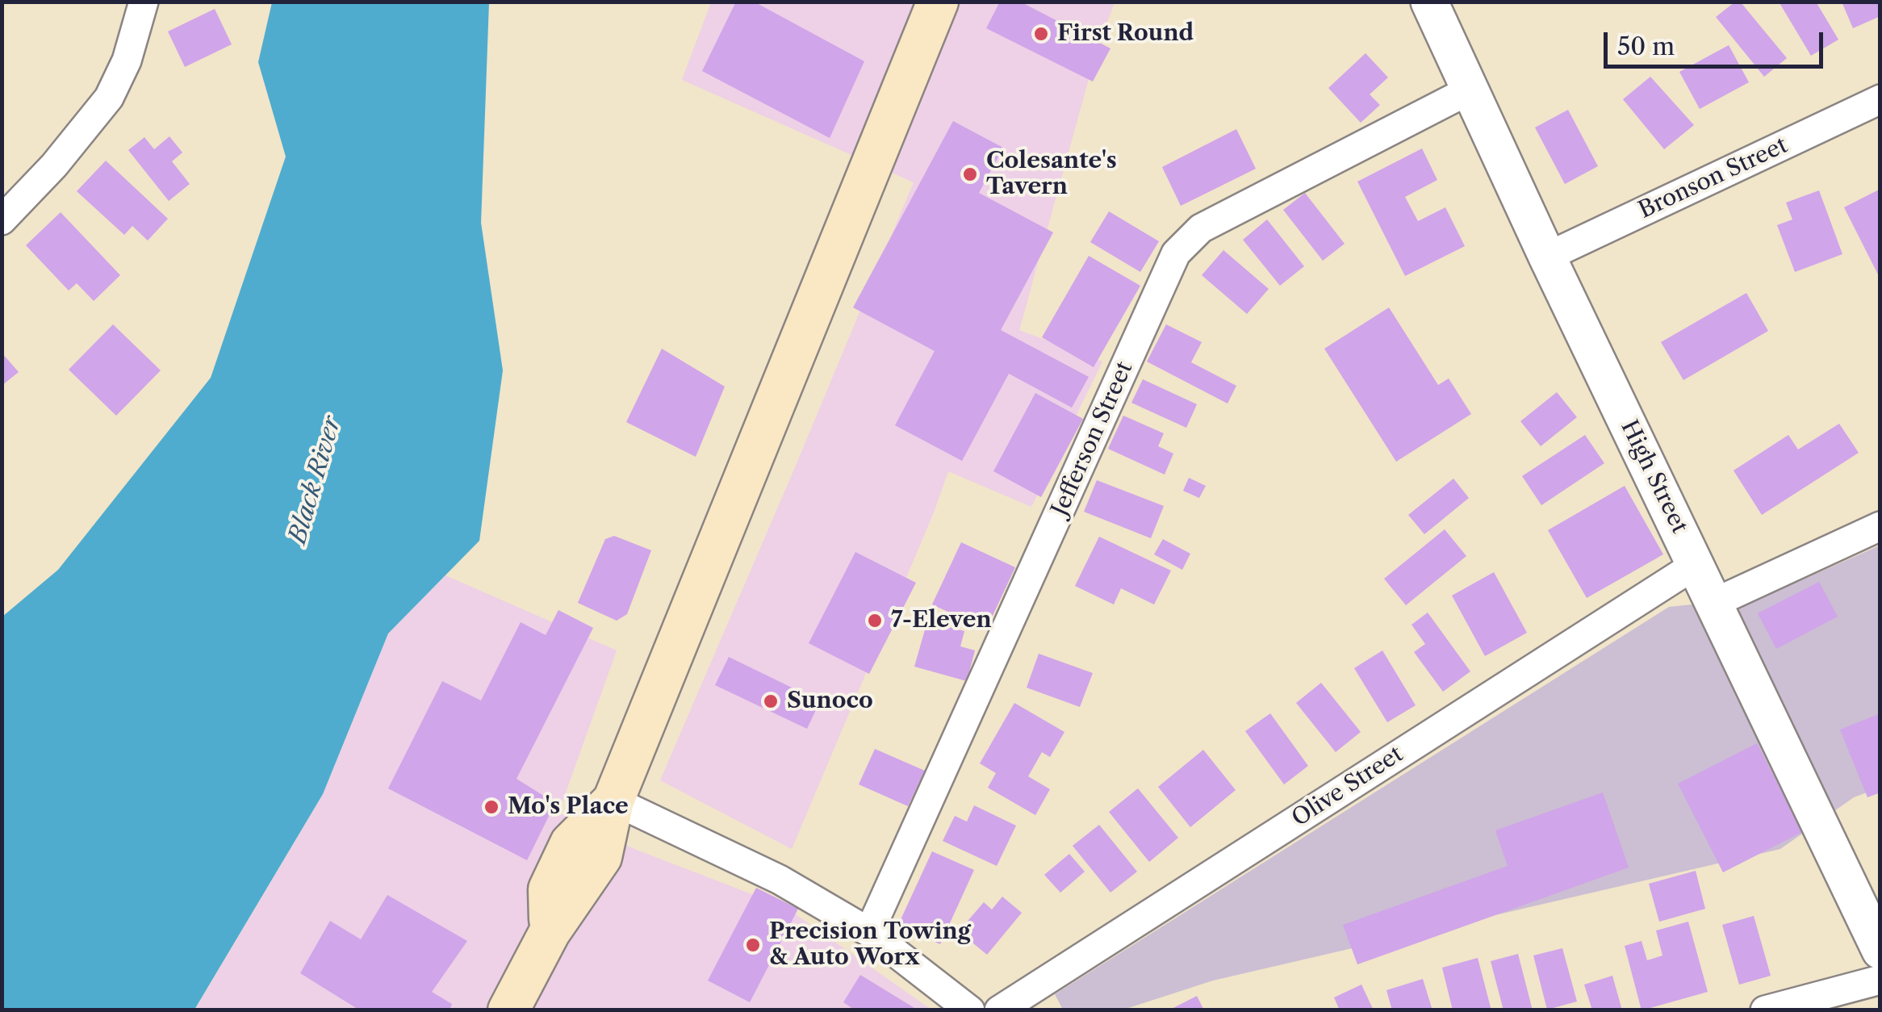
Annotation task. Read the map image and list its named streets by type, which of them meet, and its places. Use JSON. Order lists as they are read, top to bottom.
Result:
{
  "streets": {
    "street": [
      "Bronson Street",
      "Jefferson Street",
      "High Street",
      "Olive Street"
    ]
  },
  "crossings": [
    ["Bronson Street", "High Street"],
    ["Jefferson Street", "High Street"],
    ["High Street", "Olive Street"]
  ],
  "water": ["Black River"],
  "places": [
    "First Round",
    "Colesante's Tavern",
    "7-Eleven",
    "Sunoco",
    "Mo's Place",
    "Precision Towing & Auto Worx"
  ],
  "scale_bar": "50 m"
}
